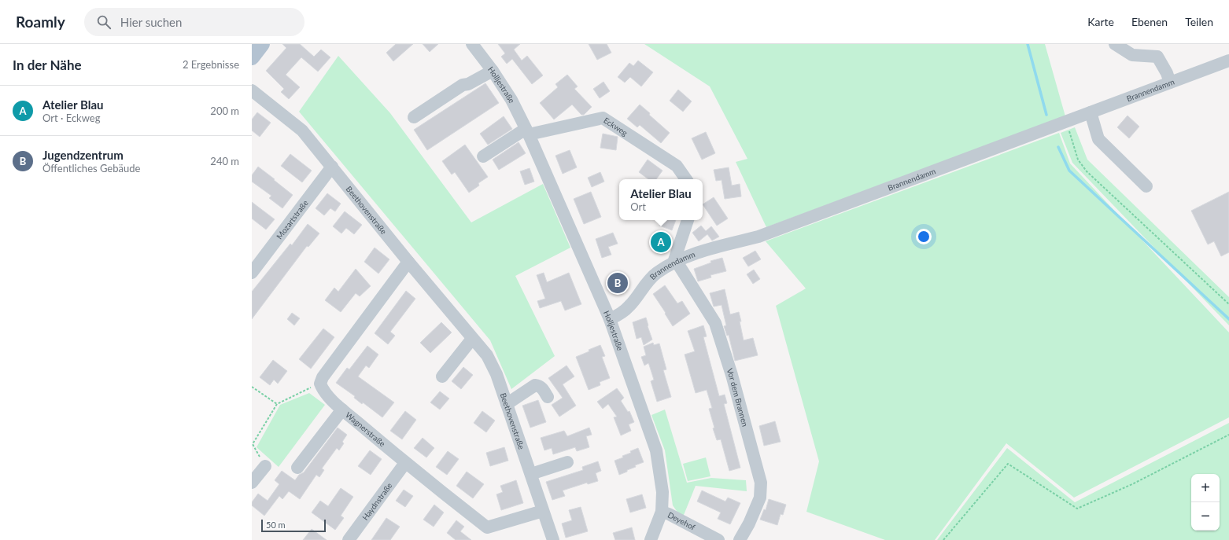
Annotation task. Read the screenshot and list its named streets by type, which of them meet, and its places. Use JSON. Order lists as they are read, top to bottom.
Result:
{
  "streets": {
    "street": [
      "Holljestraße",
      "Brannendamm",
      "Eckweg",
      "Beethovenstraße",
      "Mozartstraße",
      "Vor dem Brannen",
      "Wagnerstraße",
      "Haydnstraße",
      "Deyehof"
    ]
  },
  "crossings": [
    ["Holljestraße", "Brannendamm"],
    ["Holljestraße", "Eckweg"],
    ["Holljestraße", "Deyehof"],
    ["Brannendamm", "Vor dem Brannen"],
    ["Beethovenstraße", "Mozartstraße"],
    ["Beethovenstraße", "Wagnerstraße"],
    ["Wagnerstraße", "Haydnstraße"]
  ],
  "scale_bar": "50 m",
  "page": {
    "header": "Roamly",
    "search": "Hier suchen",
    "nav": ["Karte", "Ebenen", "Teilen"],
    "heading": ["In der Nähe", "2 Ergebnisse"],
    "list": [
      {
        "mark": "A",
        "name": "Atelier Blau",
        "note": "Ort · Eckweg",
        "value": "200 m"
      },
      {
        "mark": "B",
        "name": "Jugendzentrum",
        "note": "Öffentliches Gebäude",
        "value": "240 m"
      }
    ],
    "popup": ["Atelier Blau", "Ort"],
    "pins": ["A", "B"],
    "map_buttons": ["+", "−"],
    "scale": "50 m"
  }
}
